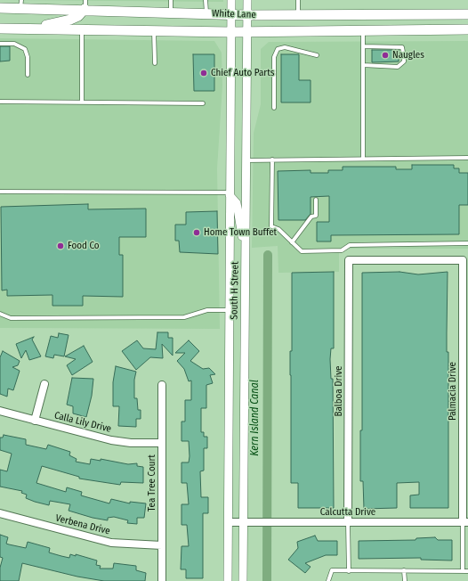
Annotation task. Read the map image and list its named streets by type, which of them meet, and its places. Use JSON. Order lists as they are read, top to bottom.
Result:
{
  "streets": {
    "main road": ["White Lane"],
    "street": [
      "South H Street",
      "Balboa Drive",
      "Palmacia Drive",
      "Calla Lily Drive",
      "Tea Tree Court",
      "Calcutta Drive",
      "Verbena Drive"
    ]
  },
  "crossings": [
    ["White Lane", "South H Street"],
    ["South H Street", "Calcutta Drive"],
    ["Balboa Drive", "Palmacia Drive"],
    ["Balboa Drive", "Calcutta Drive"],
    ["Palmacia Drive", "Calcutta Drive"],
    ["Calla Lily Drive", "Tea Tree Court"],
    ["Tea Tree Court", "Verbena Drive"]
  ],
  "water": ["Kern Island Canal"],
  "places": [
    "Naugles",
    "Chief Auto Parts",
    "Home Town Buffet",
    "Food Co"
  ]
}
